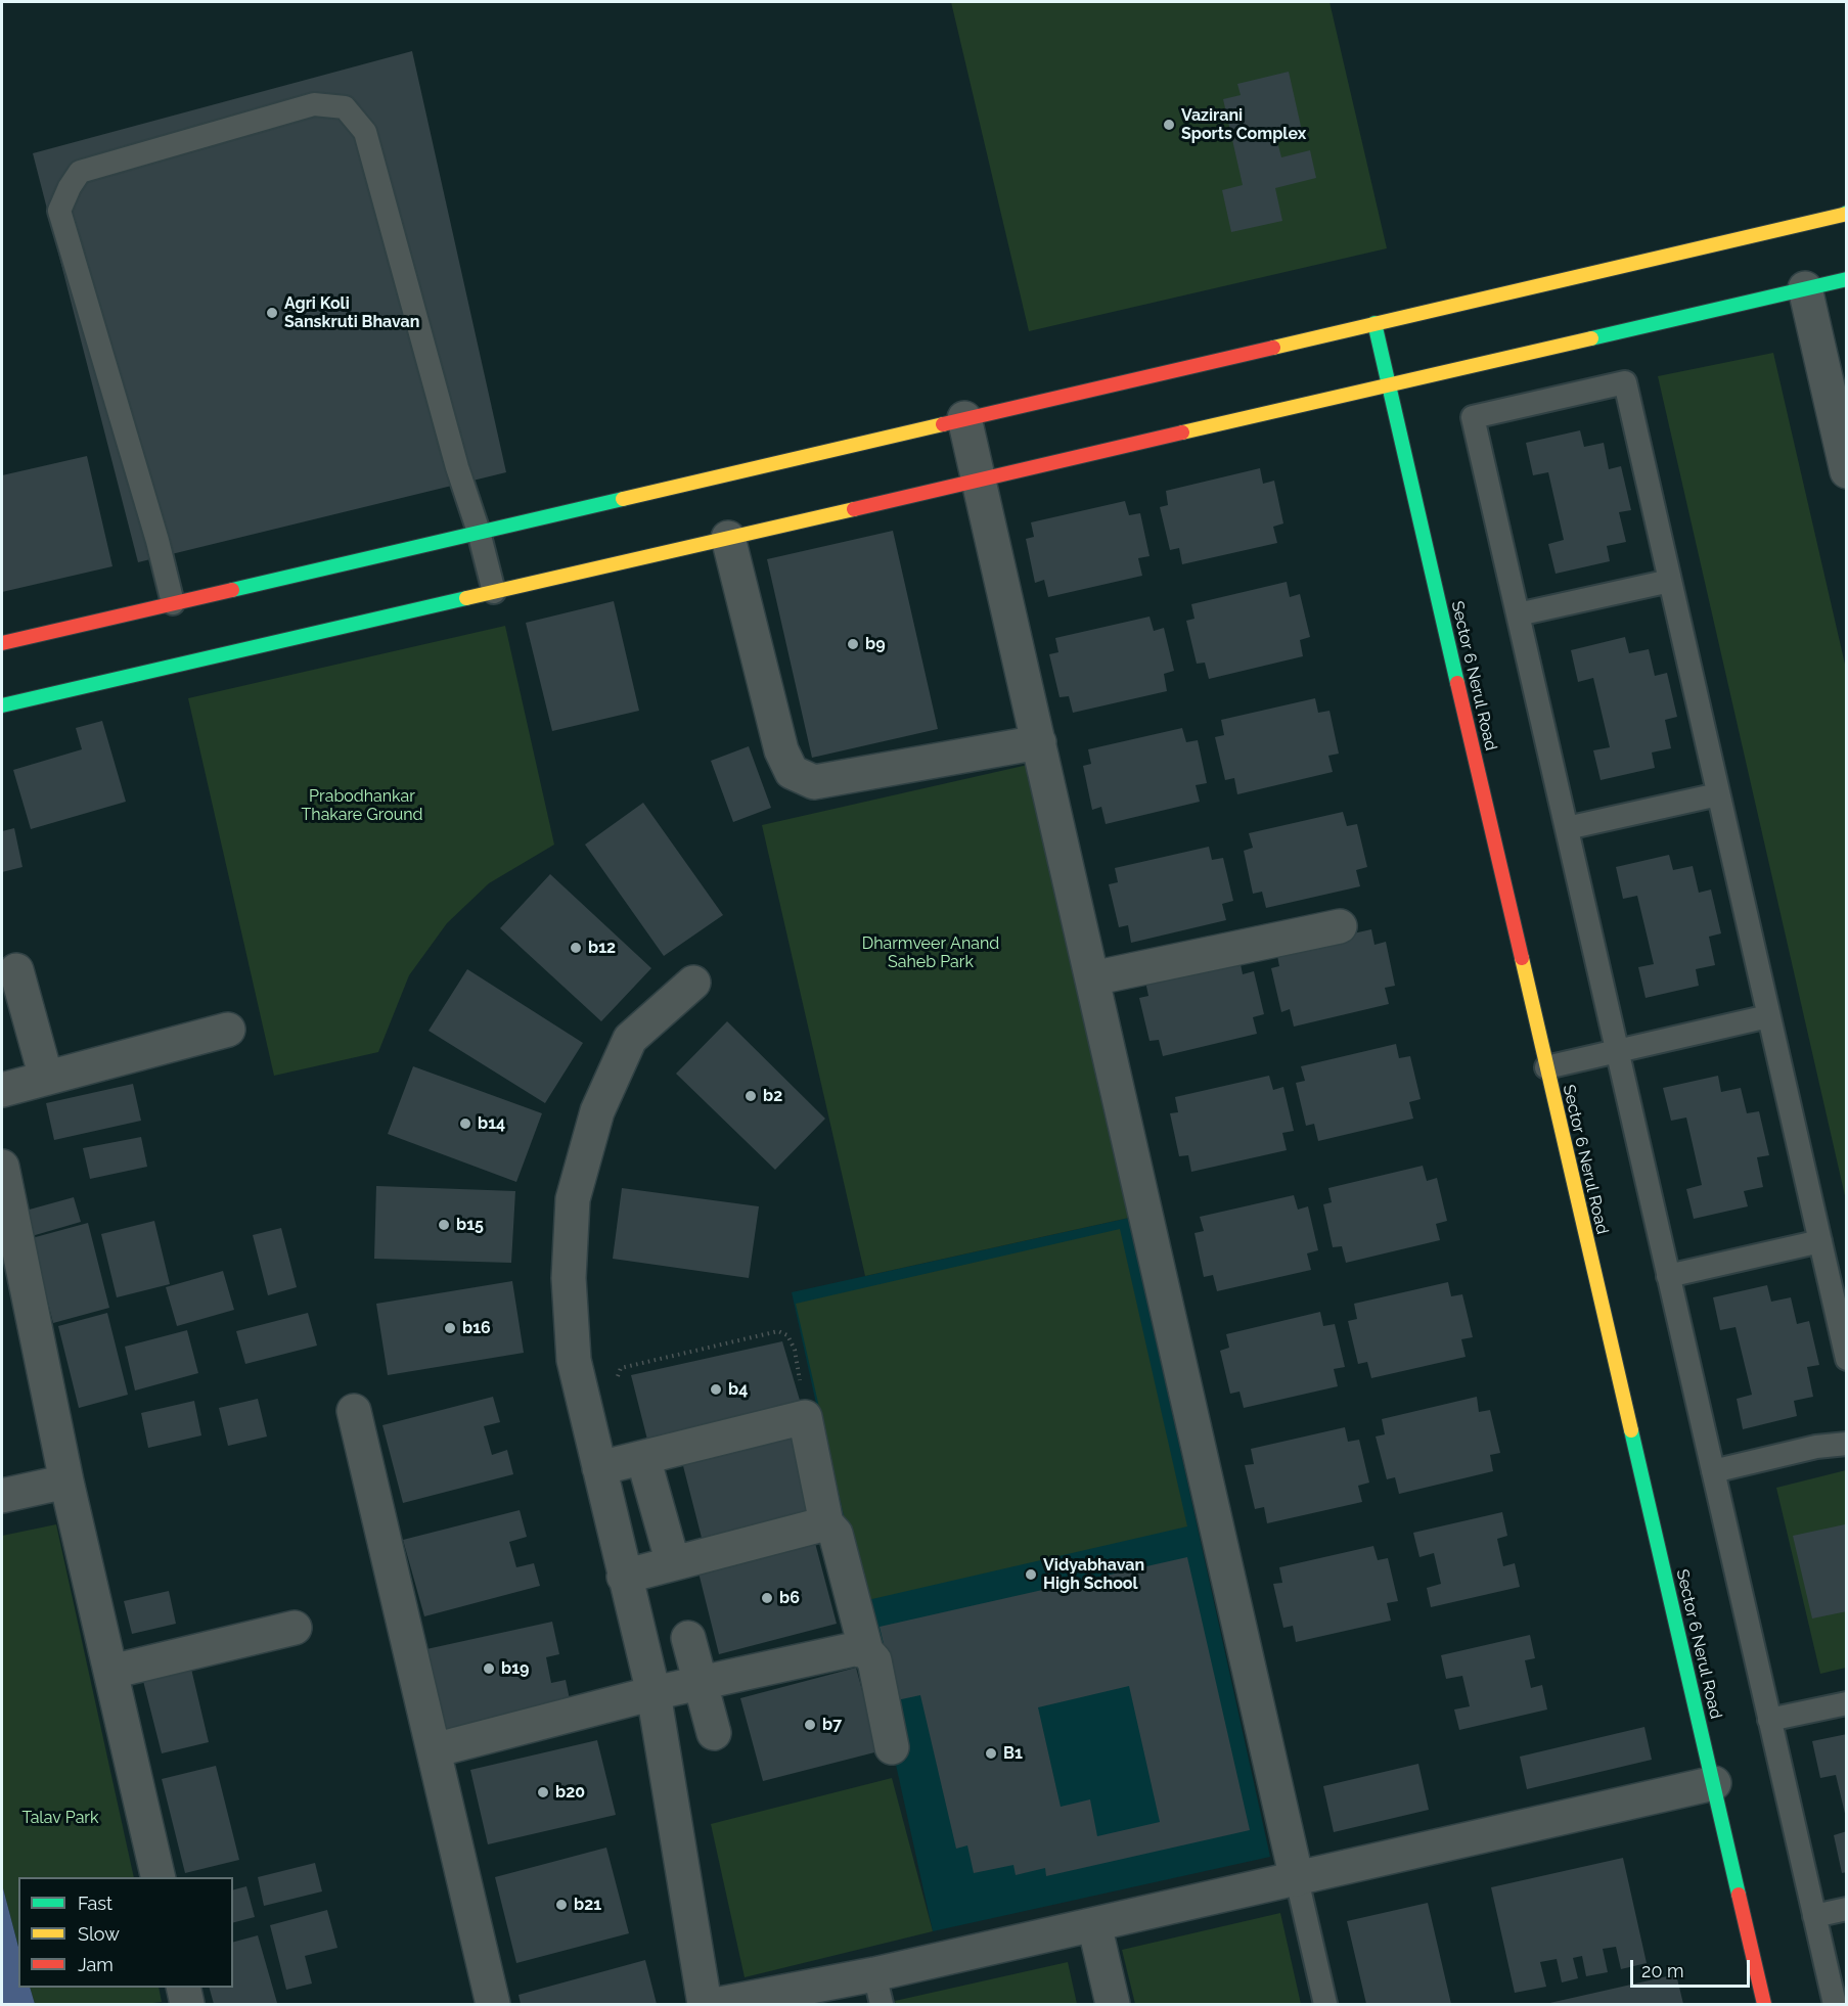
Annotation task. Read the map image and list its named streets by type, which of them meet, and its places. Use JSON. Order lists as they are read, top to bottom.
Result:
{
  "streets": {
    "street": ["Sector 6 Nerul Road"]
  },
  "parks": ["Prabodhankar Thakare Ground", "Dharmveer Anand Saheb Park", "Talav Park"],
  "places": [
    "Vazirani Sports Complex",
    "Agri Koli Sanskruti Bhavan",
    "b9",
    "b12",
    "b2",
    "b14",
    "b15",
    "b16",
    "b4",
    "Vidyabhavan High School",
    "b6",
    "b19",
    "b7",
    "B1",
    "b20",
    "b21"
  ],
  "legend": ["Fast", "Slow", "Jam"],
  "scale_bar": "20 m"
}
